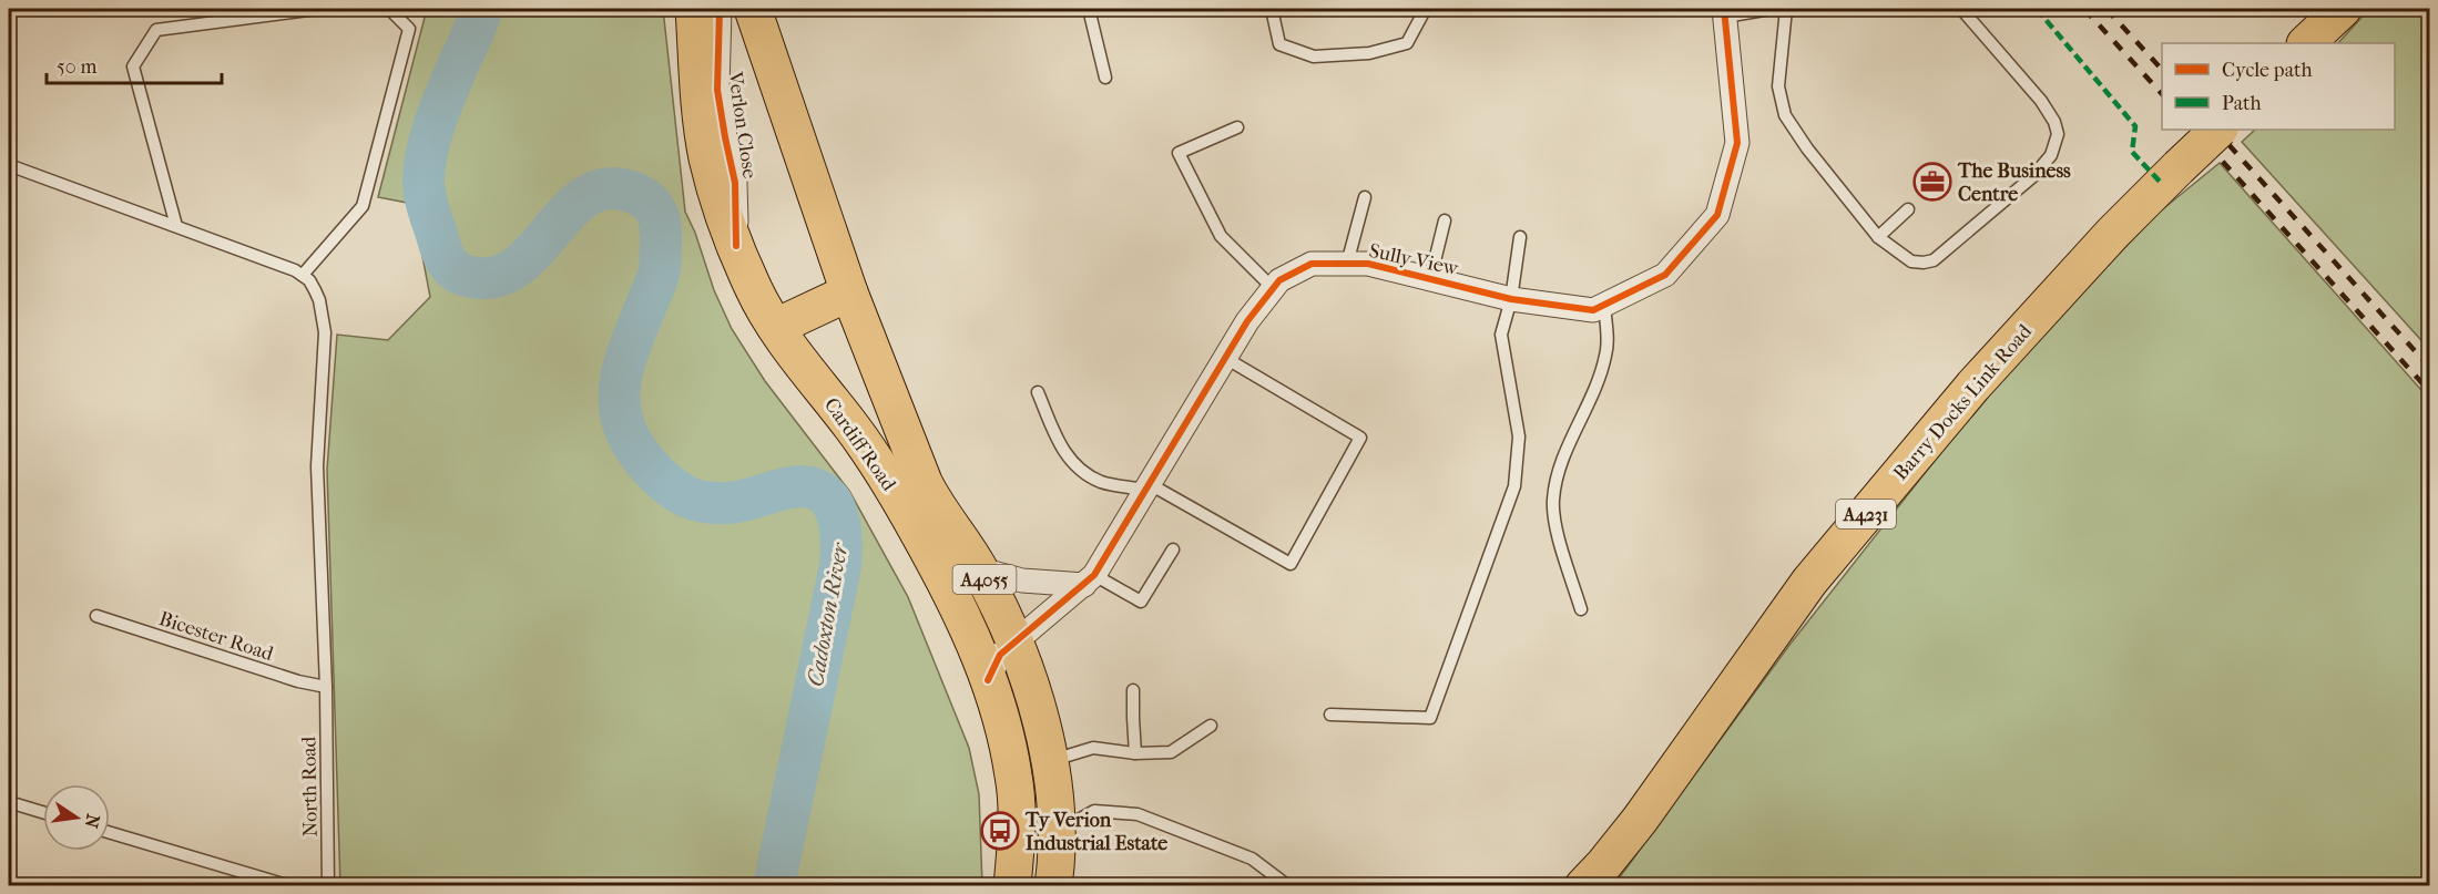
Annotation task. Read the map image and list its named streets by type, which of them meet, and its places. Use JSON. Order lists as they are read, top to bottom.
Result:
{
  "streets": {
    "main road": [
      "Barry Docks Link Road",
      "Cardiff Road",
      "A4231",
      "A4055"
    ],
    "street": ["Verlon Close", "Sully View"],
    "lane": ["Bicester Road", "North Road"]
  },
  "crossings": [
    ["Verlon Close", "Cardiff Road"],
    ["Sully View", "Cardiff Road"],
    ["Bicester Road", "North Road"]
  ],
  "water": ["Cadoxton River"],
  "places": {
    "office": ["The Business Centre"],
    "bus stop": ["Ty Verion Industrial Estate"]
  },
  "legend": ["Cycle path", "Path"],
  "scale_bar": "50 m",
  "north": "right"
}
